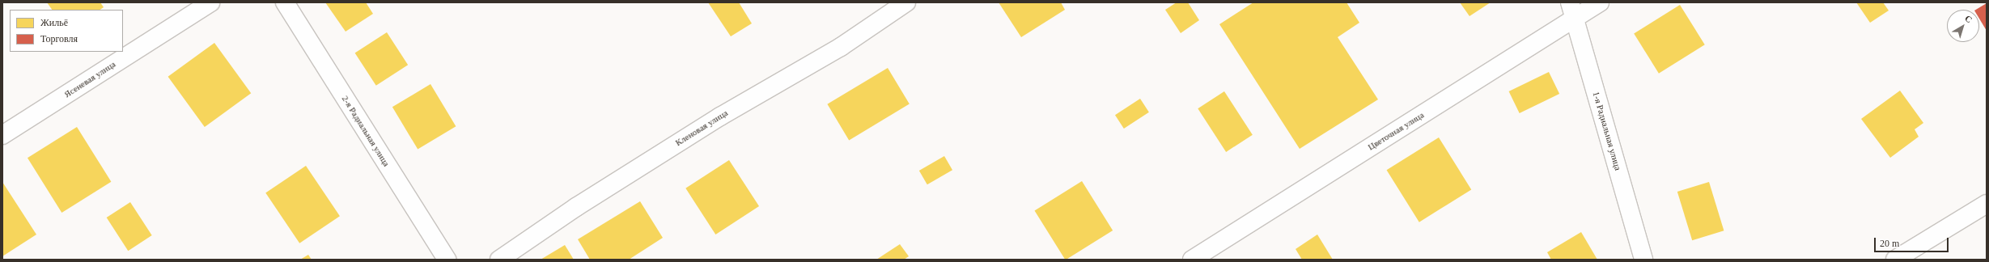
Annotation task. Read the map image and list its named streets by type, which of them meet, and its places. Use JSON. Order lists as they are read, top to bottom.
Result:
{
  "streets": {
    "street": [
      "Ясеневая улица",
      "Кленовая улица",
      "2-я Радиальная улица",
      "Цветочная улица",
      "1-я Радиальная улица"
    ]
  },
  "crossings": [
    ["Цветочная улица", "1-я Радиальная улица"]
  ],
  "legend": ["Жильё", "Торговля"],
  "scale_bar": "20 m",
  "north": "top right"
}
